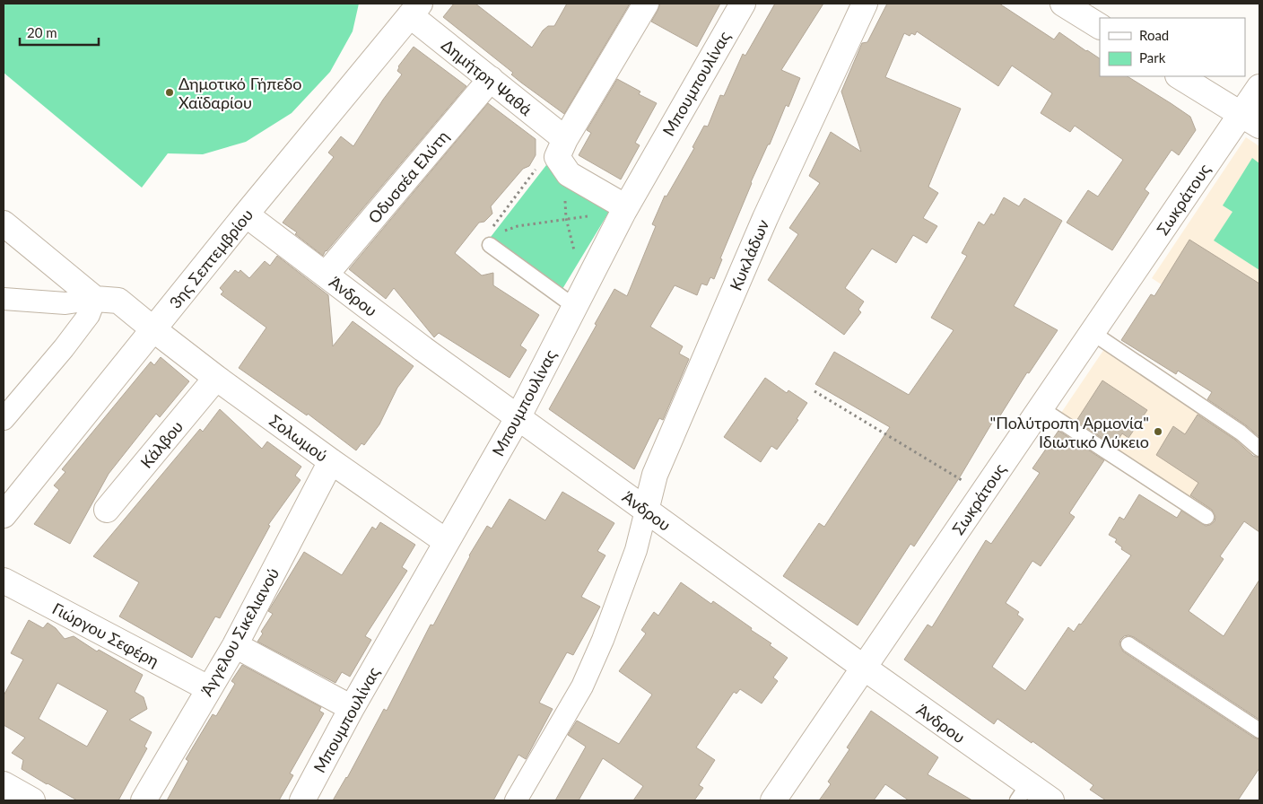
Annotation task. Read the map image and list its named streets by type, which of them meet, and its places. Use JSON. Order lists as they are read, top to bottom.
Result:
{
  "streets": {
    "street": [
      "Δημήτρη Ψαθά",
      "Μπουμπουλίνας",
      "Οδυσσέα Ελύτη",
      "Σωκράτους",
      "Κυκλάδων",
      "3ης Σεπτεμβρίου",
      "Άνδρου",
      "Σολωμού",
      "Κάλβου",
      "Άγγελου Σικελιανού",
      "Γιώργου Σεφέρη"
    ]
  },
  "crossings": [
    ["Δημήτρη Ψαθά", "Μπουμπουλίνας"],
    ["Δημήτρη Ψαθά", "Οδυσσέα Ελύτη"],
    ["Δημήτρη Ψαθά", "3ης Σεπτεμβρίου"],
    ["Μπουμπουλίνας", "Άνδρου"],
    ["Μπουμπουλίνας", "Σολωμού"],
    ["Οδυσσέα Ελύτη", "Άνδρου"],
    ["Σωκράτους", "Άνδρου"],
    ["Κυκλάδων", "Άνδρου"],
    ["3ης Σεπτεμβρίου", "Άνδρου"],
    ["3ης Σεπτεμβρίου", "Σολωμού"],
    ["Σολωμού", "Κάλβου"],
    ["Σολωμού", "Άγγελου Σικελιανού"],
    ["Άγγελου Σικελιανού", "Γιώργου Σεφέρη"]
  ],
  "places": ["Δημοτικό Γήπεδο Χαϊδαρίου", "\"Πολύτροπη Αρμονία\" Ιδιωτικό Λύκειο"],
  "legend": ["Road", "Park"],
  "scale_bar": "20 m"
}
